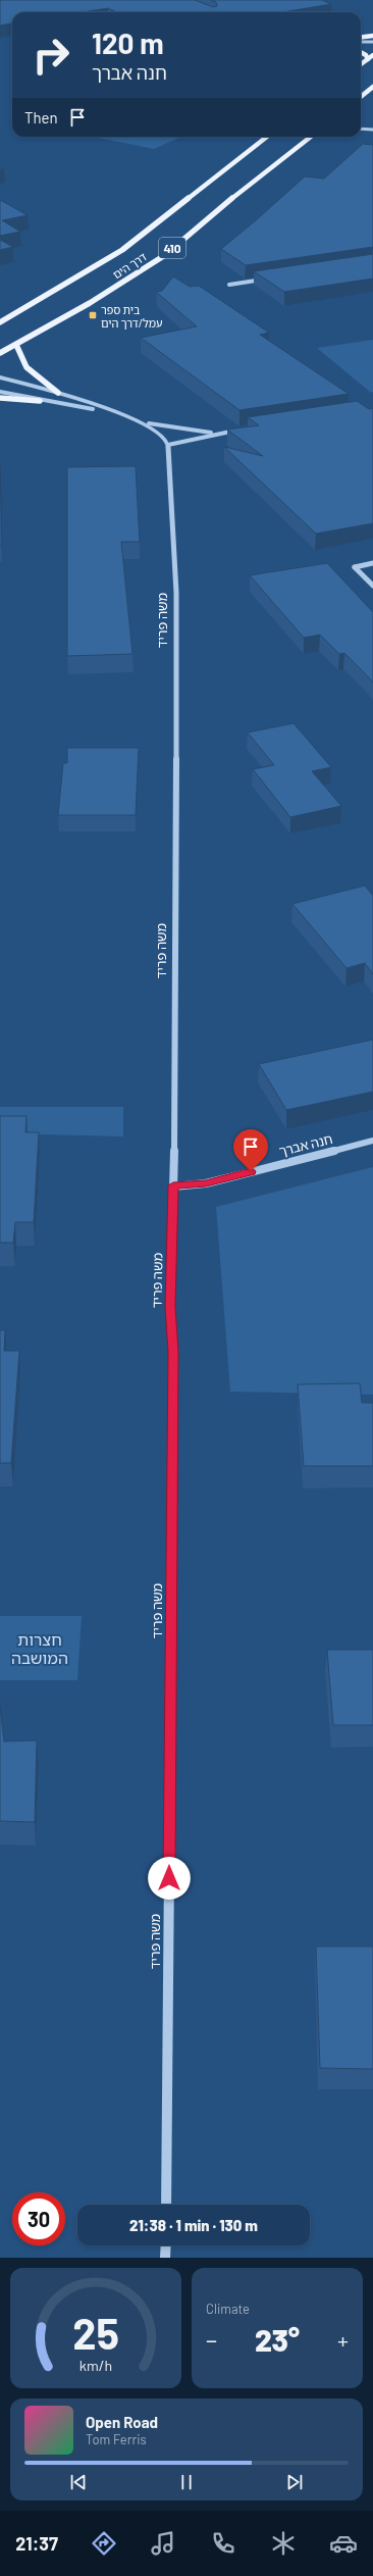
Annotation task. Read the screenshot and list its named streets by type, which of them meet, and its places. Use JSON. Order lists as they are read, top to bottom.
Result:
{
  "streets": {
    "main road": ["410", "דרך הים"],
    "street": ["משה פריד", "חנה אברך"]
  },
  "crossings": [
    ["משה פריד", "חנה אברך"]
  ],
  "parks": ["חצרות המושבה"],
  "places": {
    "transit": ["בית ספר עמל/דרך הים"]
  },
  "page": {
    "turn": ["120 m", "חנה אברך"],
    "then": "Then",
    "limit": "30",
    "trip": "21:38 · 1 min · 130 m",
    "tile": "Climate",
    "heat": ["−", "23°", "+"],
    "song": ["Open Road", "Tom Ferris"],
    "tabs": "21:37",
    "gauge": ["25", "km/h"]
  }
}
